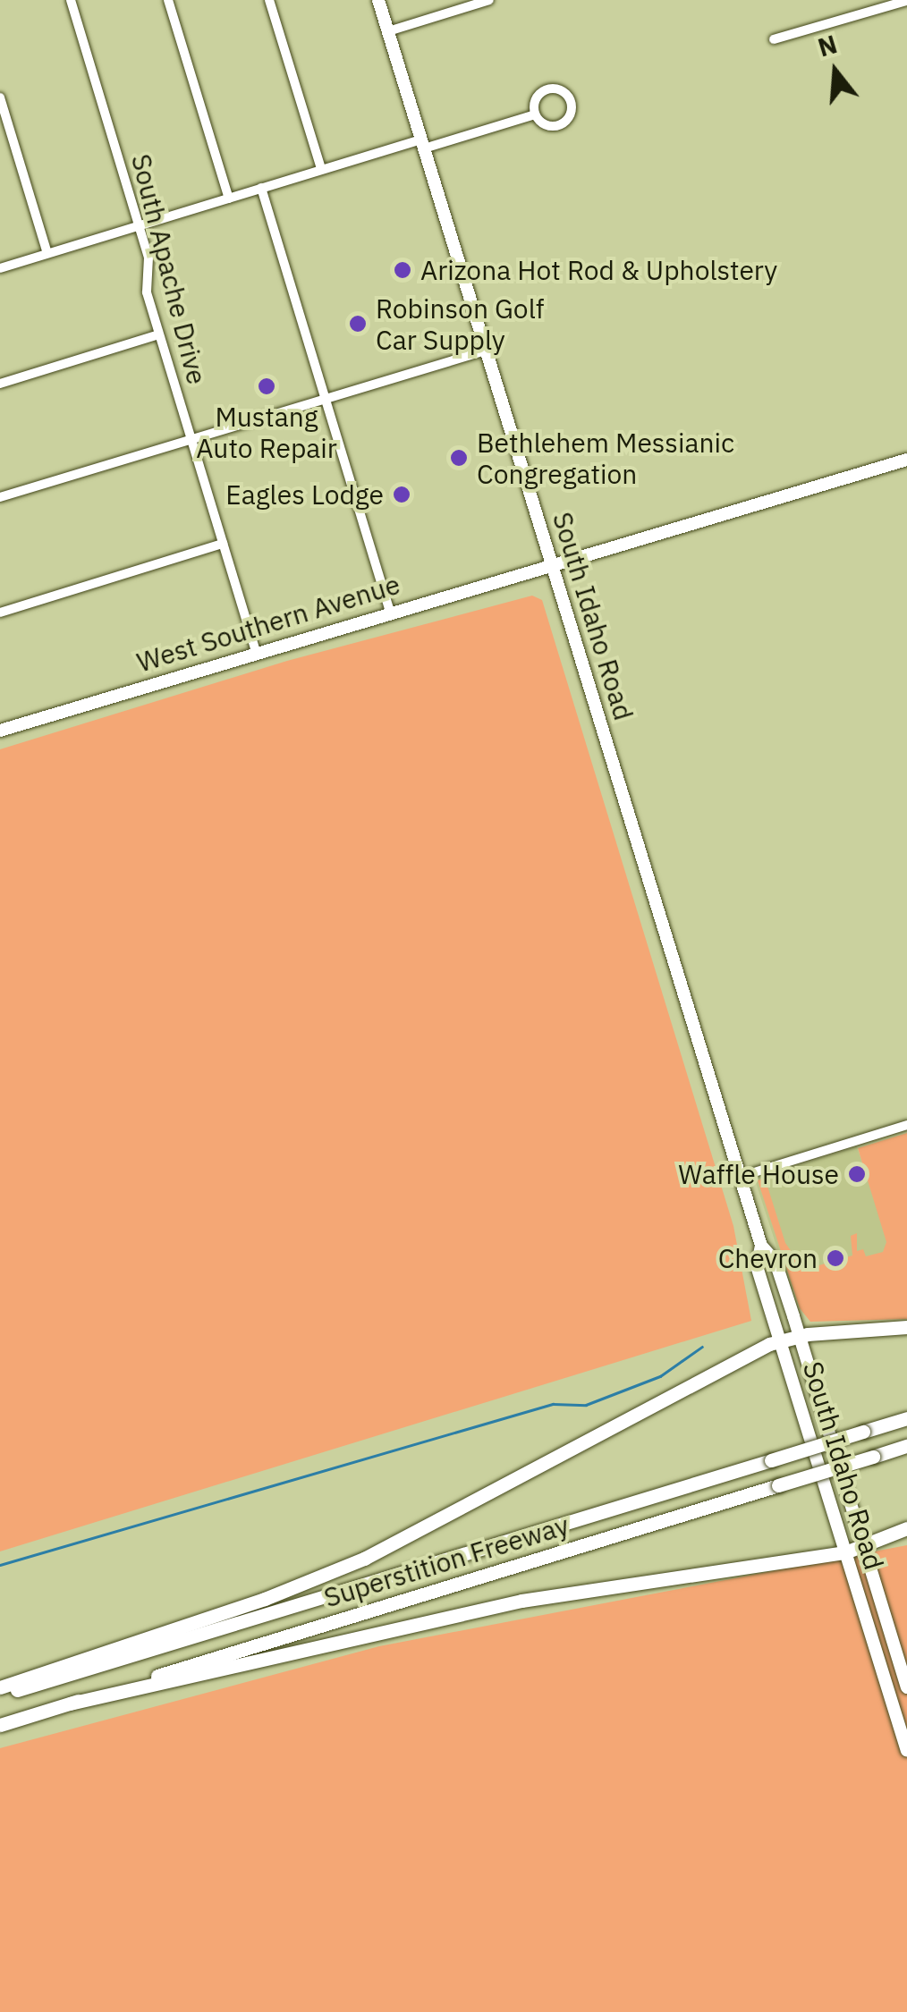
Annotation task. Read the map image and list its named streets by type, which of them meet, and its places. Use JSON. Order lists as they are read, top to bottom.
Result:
{
  "streets": {
    "highway": ["Superstition Freeway"],
    "main road": ["South Idaho Road", "West Southern Avenue"],
    "street": ["South Apache Drive"]
  },
  "crossings": [
    ["South Apache Drive", "West Southern Avenue"],
    ["South Idaho Road", "West Southern Avenue"]
  ],
  "places": [
    "Arizona Hot Rod & Upholstery",
    "Robinson Golf Car Supply",
    "Mustang Auto Repair",
    "Bethlehem Messianic Congregation",
    "Eagles Lodge",
    "Waffle House",
    "Chevron"
  ],
  "north": "top"
}
